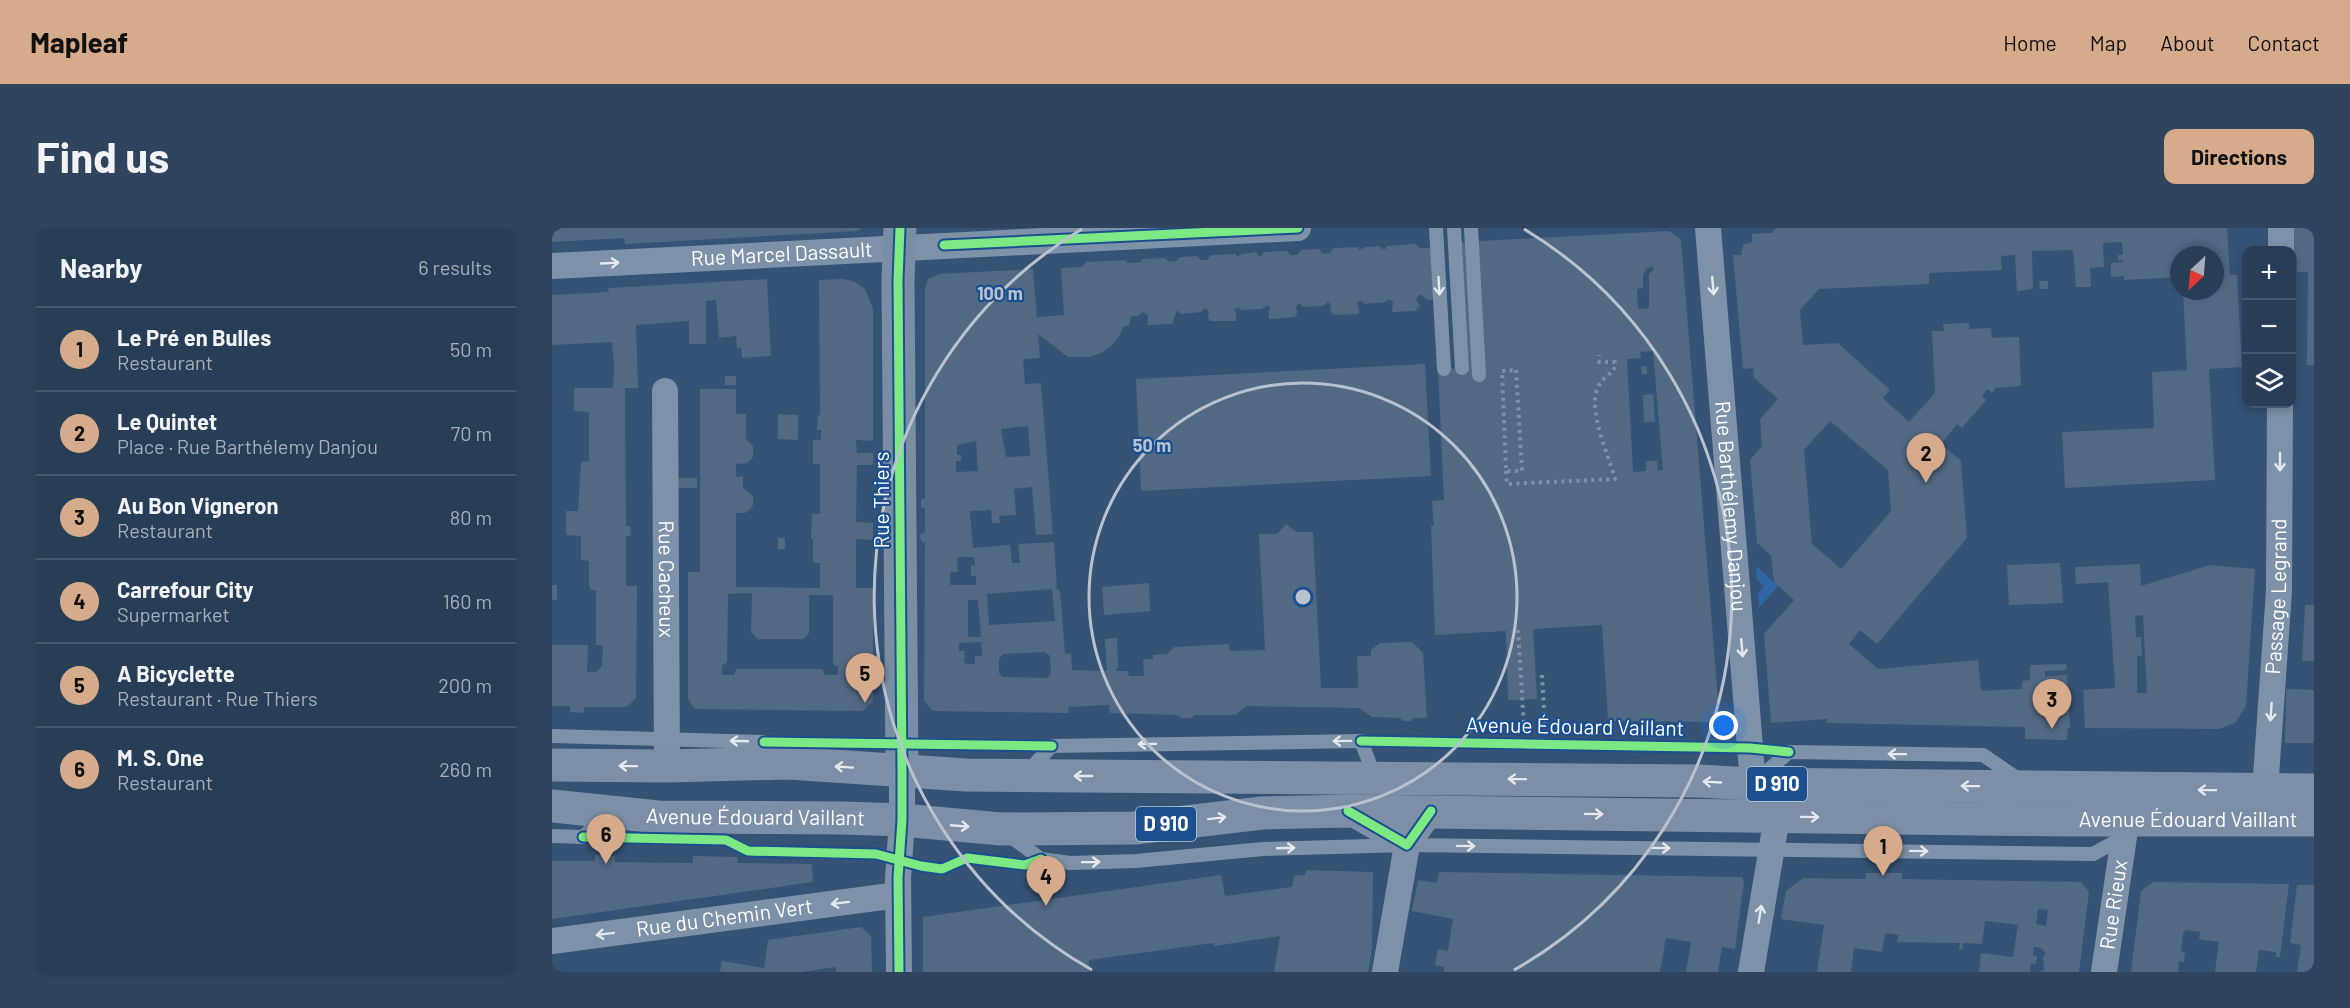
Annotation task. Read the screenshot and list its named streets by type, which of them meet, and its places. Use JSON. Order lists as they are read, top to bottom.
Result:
{
  "streets": {
    "main road": ["Avenue Édouard Vaillant", "D 910"],
    "street": [
      "Rue Marcel Dassault",
      "Rue Thiers",
      "Rue Barthélemy Danjou",
      "Rue Cacheux",
      "Passage Legrand",
      "Rue Rieux",
      "Rue du Chemin Vert"
    ]
  },
  "crossings": [
    ["Rue Marcel Dassault", "Rue Thiers"],
    ["Rue Thiers", "Avenue Édouard Vaillant"],
    ["Rue Barthélemy Danjou", "Avenue Édouard Vaillant"],
    ["Rue Cacheux", "Avenue Édouard Vaillant"],
    ["Passage Legrand", "Avenue Édouard Vaillant"],
    ["Avenue Édouard Vaillant", "Rue Rieux"]
  ],
  "one_way": [
    "Rue Marcel Dassault",
    "Rue Barthélemy Danjou",
    "Passage Legrand",
    "Rue du Chemin Vert"
  ],
  "north": "bottom left",
  "page": {
    "header": "Mapleaf",
    "nav": [
      "Home",
      "Map",
      "About",
      "Contact"
    ],
    "buttons": "Directions",
    "title": "Find us",
    "heading": ["Nearby", "6 results"],
    "map_buttons": ["+", "−"],
    "list": [
      {
        "mark": "1",
        "name": "Le Pré en Bulles",
        "note": "Restaurant",
        "value": "50 m"
      },
      {
        "mark": "2",
        "name": "Le Quintet",
        "note": "Place · Rue Barthélemy Danjou",
        "value": "70 m"
      },
      {
        "mark": "3",
        "name": "Au Bon Vigneron",
        "note": "Restaurant",
        "value": "80 m"
      },
      {
        "mark": "4",
        "name": "Carrefour City",
        "note": "Supermarket",
        "value": "160 m"
      },
      {
        "mark": "5",
        "name": "A Bicyclette",
        "note": "Restaurant · Rue Thiers",
        "value": "200 m"
      },
      {
        "mark": "6",
        "name": "M. S. One",
        "note": "Restaurant",
        "value": "260 m"
      }
    ],
    "pins": [
      "2",
      "5",
      "3",
      "6",
      "1",
      "4"
    ]
  },
  "rings": ["100 m", "50 m"]
}
